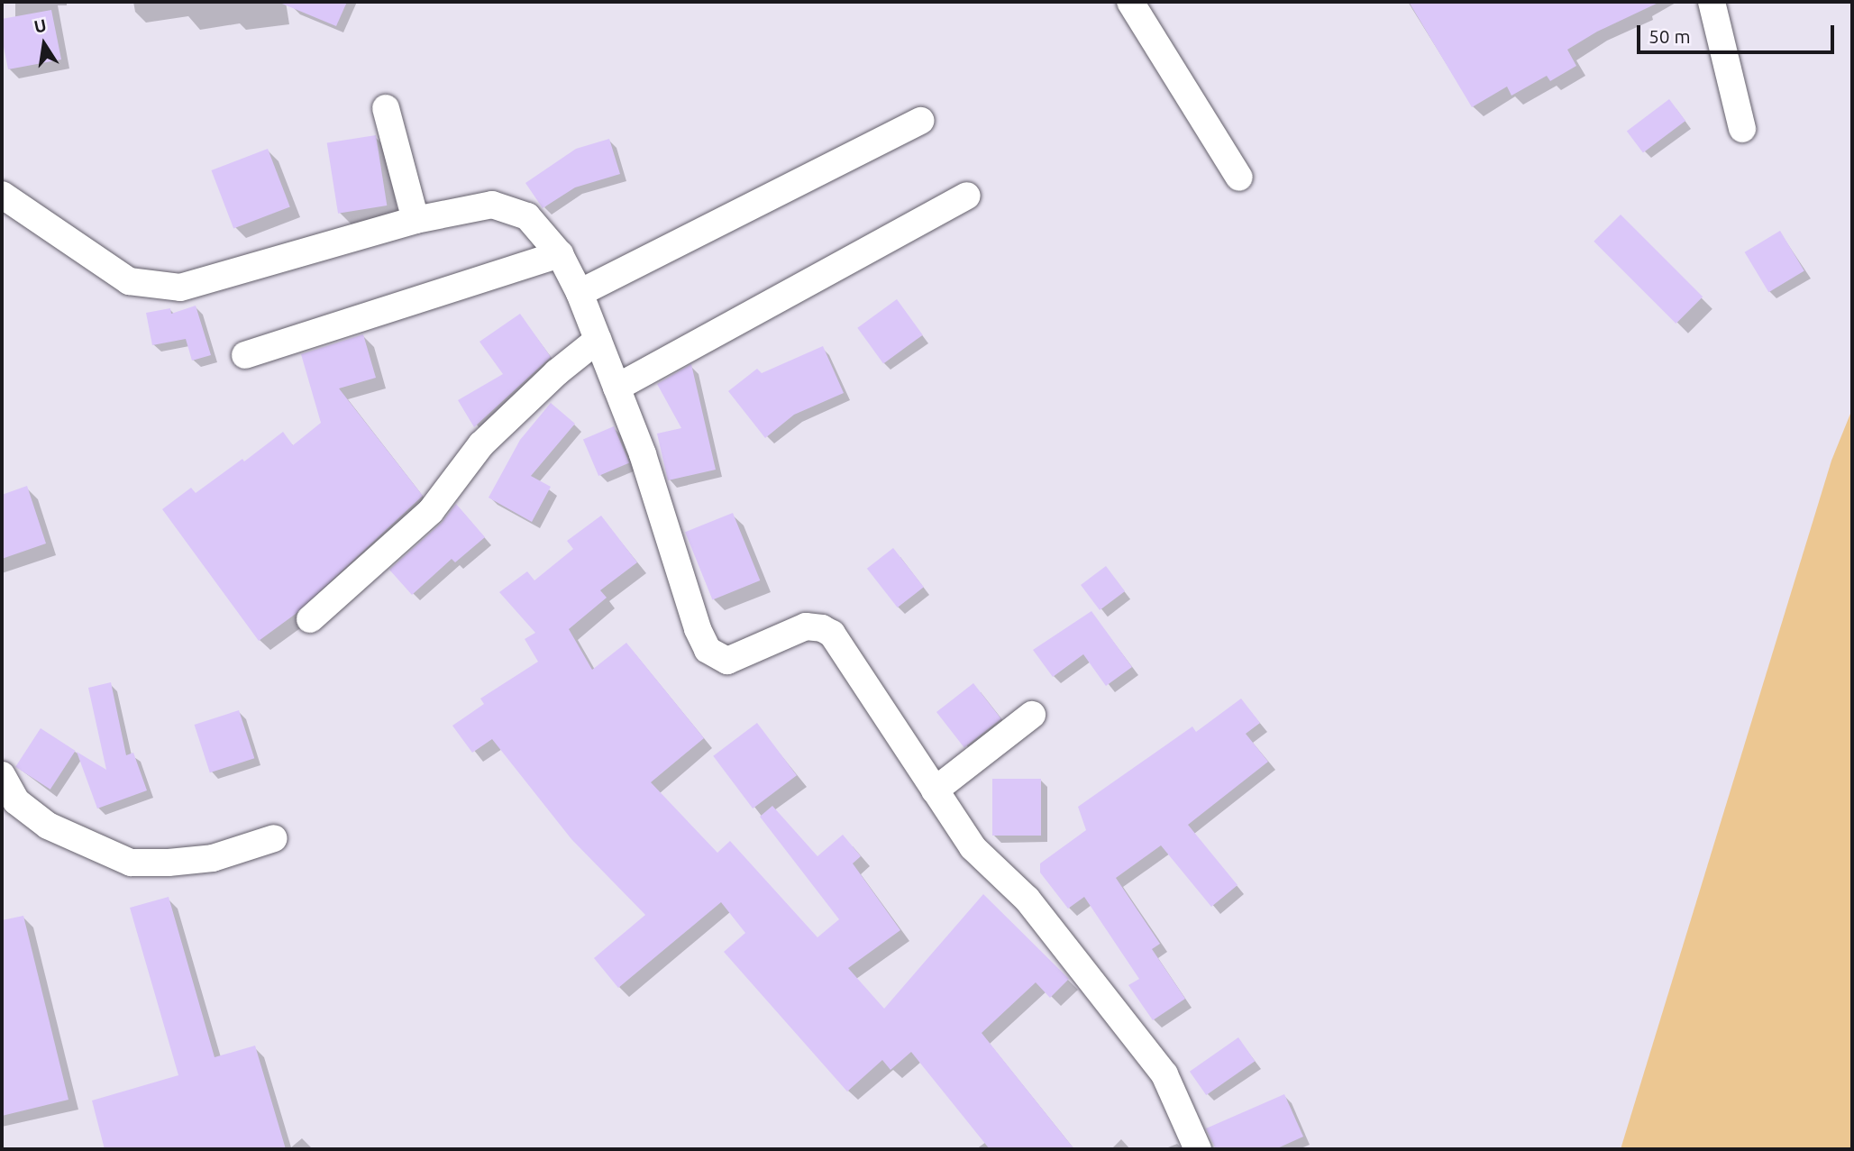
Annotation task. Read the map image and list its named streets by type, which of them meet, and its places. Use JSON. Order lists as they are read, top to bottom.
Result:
{
  "scale_bar": "50 m",
  "north": "top"
}
